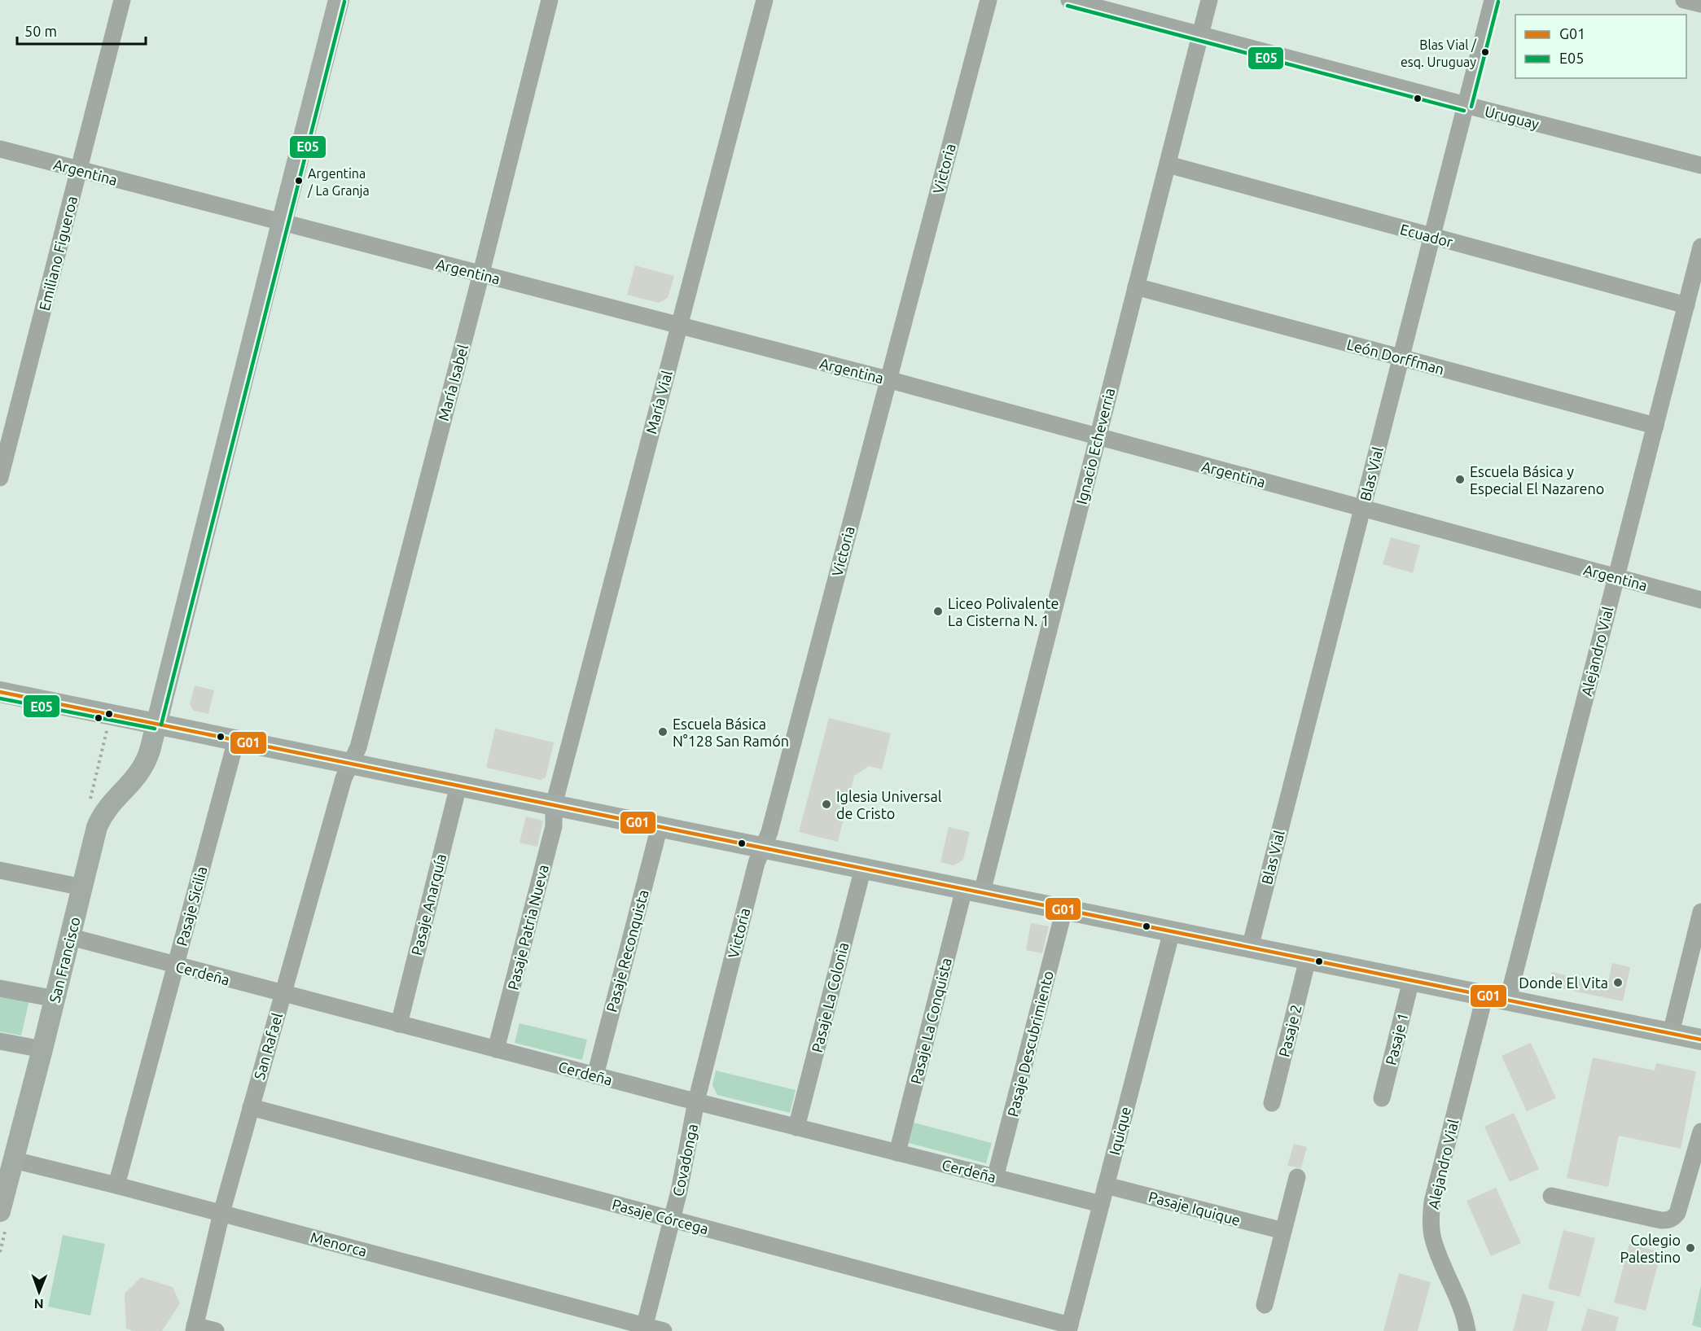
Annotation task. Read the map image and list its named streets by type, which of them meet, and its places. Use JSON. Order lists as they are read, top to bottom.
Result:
{
  "streets": {
    "main road": ["San Francisco"],
    "street": [
      "Uruguay",
      "Victoria",
      "Argentina",
      "Ecuador",
      "Emiliano Figueroa",
      "León Dorffman",
      "María Isabel",
      "María Vial",
      "Ignacio Echeverria",
      "Blas Vial",
      "Alejandro Vial",
      "Pasaje Anarquía",
      "Pasaje Sicilia",
      "Pasaje Patria Nueva",
      "Pasaje Reconquista",
      "Cerdeña",
      "Pasaje La Colonia",
      "Pasaje La Conquista",
      "Pasaje 2",
      "Pasaje 1",
      "Pasaje Descubrimiento",
      "San Rafael",
      "Iquique",
      "Covadonga",
      "Pasaje Iquique",
      "Pasaje Córcega",
      "Menorca"
    ]
  },
  "crossings": [
    ["Uruguay", "Ignacio Echeverria"],
    ["Uruguay", "Blas Vial"],
    ["Victoria", "Argentina"],
    ["Victoria", "Cerdeña"],
    ["Victoria", "Covadonga"],
    ["Argentina", "Emiliano Figueroa"],
    ["Argentina", "María Isabel"],
    ["Argentina", "María Vial"],
    ["Argentina", "Ignacio Echeverria"],
    ["Argentina", "Blas Vial"],
    ["Argentina", "Alejandro Vial"],
    ["Argentina", "San Francisco"],
    ["Ecuador", "Ignacio Echeverria"],
    ["Ecuador", "Blas Vial"],
    ["Ecuador", "Alejandro Vial"],
    ["León Dorffman", "Ignacio Echeverria"],
    ["León Dorffman", "Blas Vial"],
    ["León Dorffman", "Alejandro Vial"],
    ["María Isabel", "San Rafael"],
    ["María Vial", "Pasaje Patria Nueva"],
    ["Ignacio Echeverria", "Pasaje La Conquista"],
    ["Pasaje Anarquía", "Cerdeña"],
    ["Pasaje Sicilia", "Cerdeña"],
    ["Pasaje Sicilia", "Menorca"],
    ["Pasaje Patria Nueva", "Cerdeña"],
    ["Pasaje Reconquista", "Cerdeña"],
    ["San Francisco", "Cerdeña"],
    ["San Francisco", "Menorca"],
    ["Cerdeña", "Pasaje La Colonia"],
    ["Cerdeña", "Pasaje La Conquista"],
    ["Cerdeña", "Pasaje Descubrimiento"],
    ["Cerdeña", "San Rafael"],
    ["Cerdeña", "Iquique"],
    ["Cerdeña", "Covadonga"],
    ["San Rafael", "Pasaje Córcega"],
    ["San Rafael", "Menorca"],
    ["Iquique", "Pasaje Iquique"],
    ["Iquique", "Pasaje Córcega"],
    ["Covadonga", "Pasaje Córcega"],
    ["Covadonga", "Menorca"]
  ],
  "places": [
    "Blas Vial / esq. Uruguay",
    "Argentina / La Granja",
    "Escuela Básica y Especial El Nazareno",
    "Liceo Polivalente La Cisterna N. 1",
    "Escuela Básica N°128 San Ramón",
    "Iglesia Universal de Cristo",
    "Donde El Vita",
    "Colegio Palestino"
  ],
  "lines": ["transit line E05", "transit line G01"],
  "legend": ["G01", "E05"],
  "scale_bar": "50 m",
  "north": "bottom"
}
